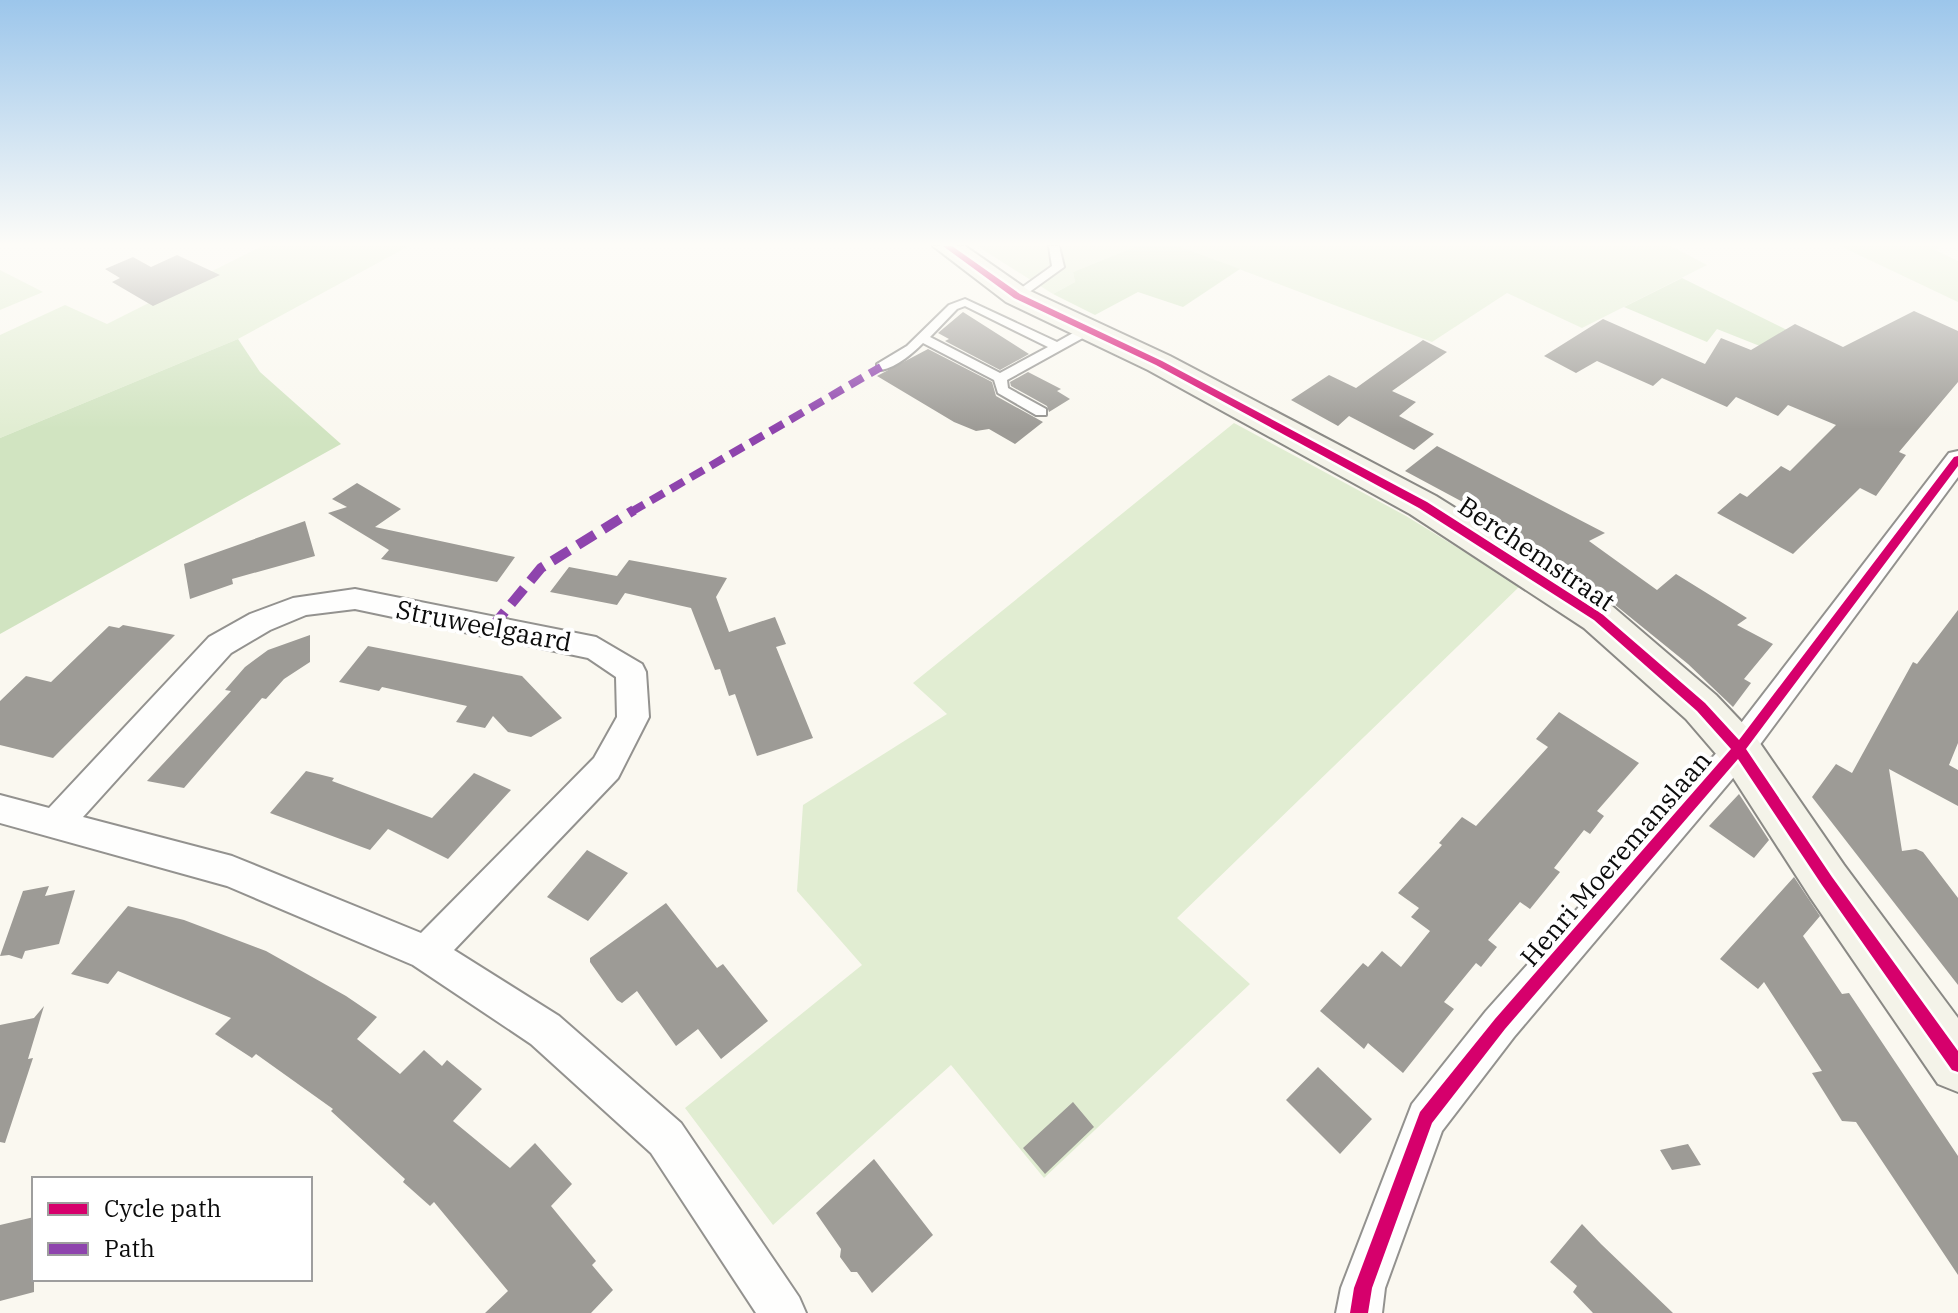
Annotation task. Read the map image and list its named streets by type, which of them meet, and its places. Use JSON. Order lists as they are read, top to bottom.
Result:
{
  "streets": {
    "street": ["Berchemstraat", "Struweelgaard", "Henri Moeremanslaan"]
  },
  "crossings": [
    ["Berchemstraat", "Henri Moeremanslaan"]
  ],
  "legend": ["Cycle path", "Path"]
}
